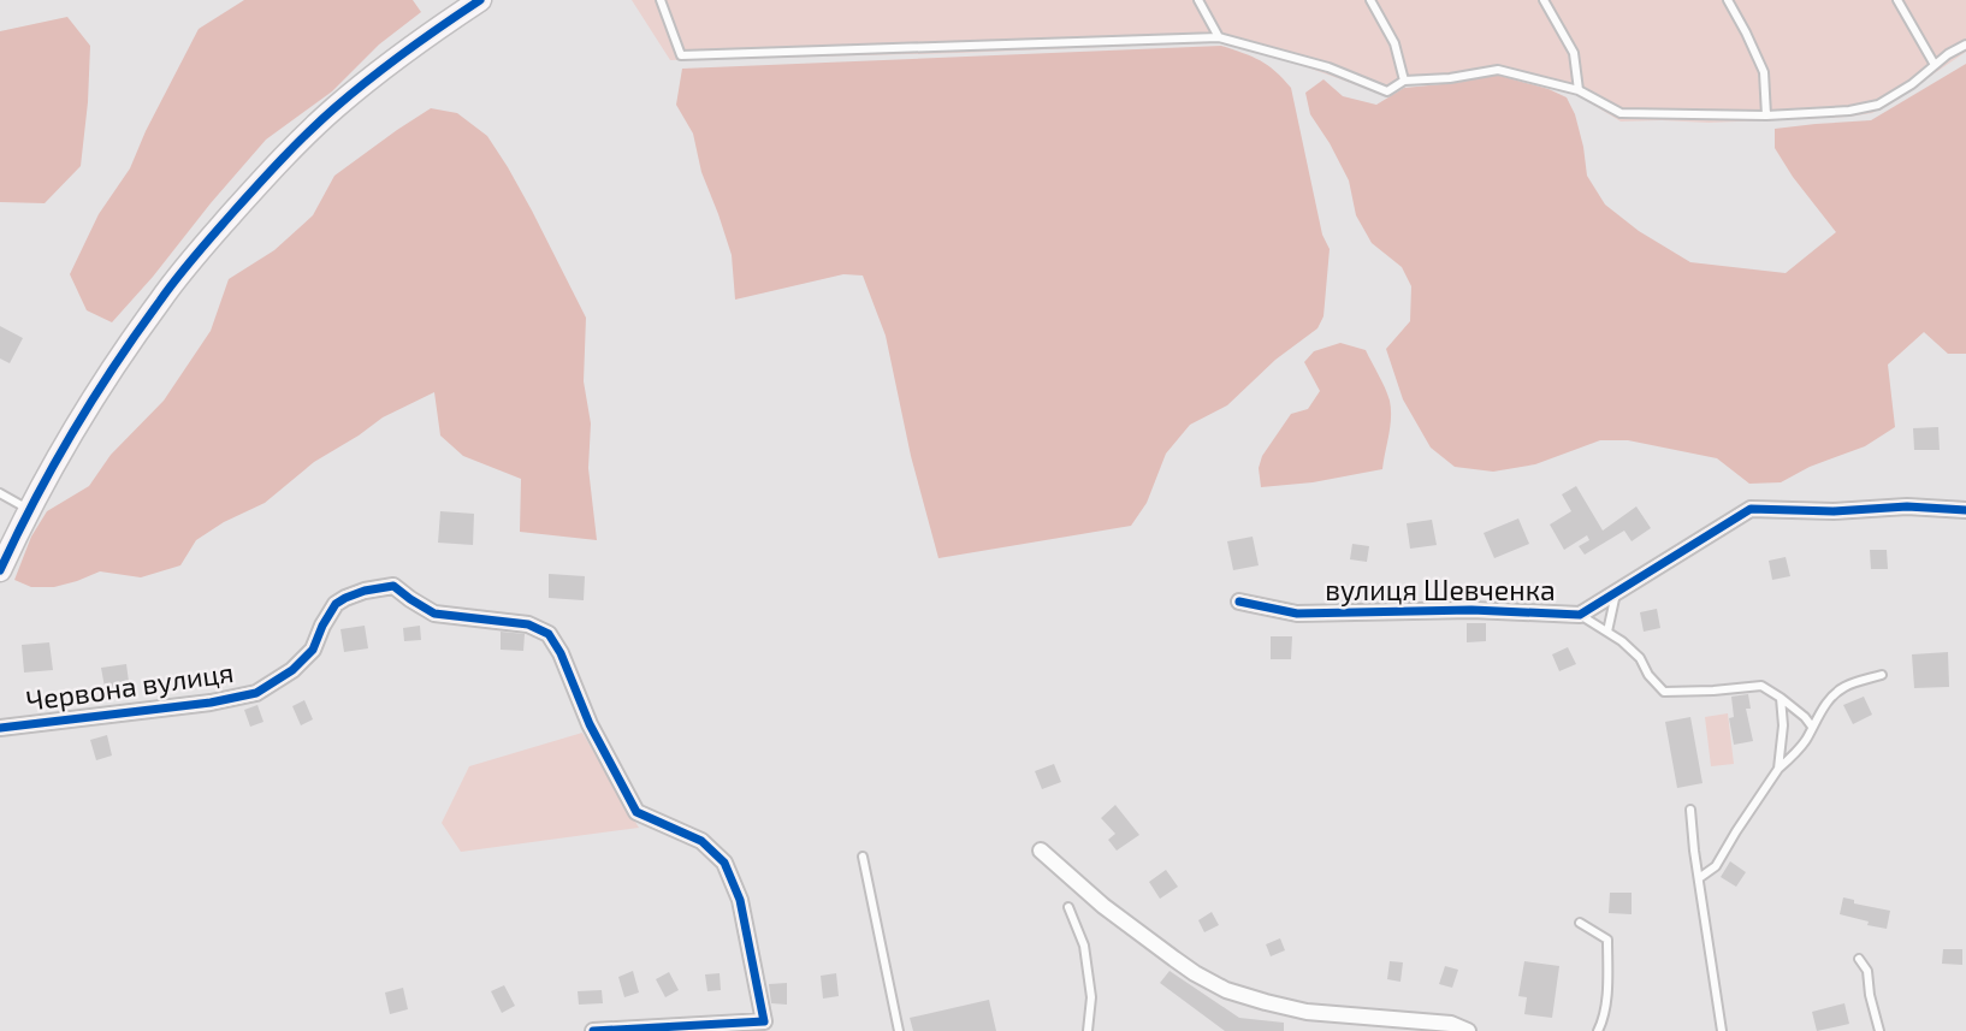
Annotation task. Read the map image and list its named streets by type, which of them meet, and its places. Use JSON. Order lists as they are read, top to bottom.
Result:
{
  "streets": {
    "street": ["вулиця Шевченка", "Червона вулиця"]
  }
}
